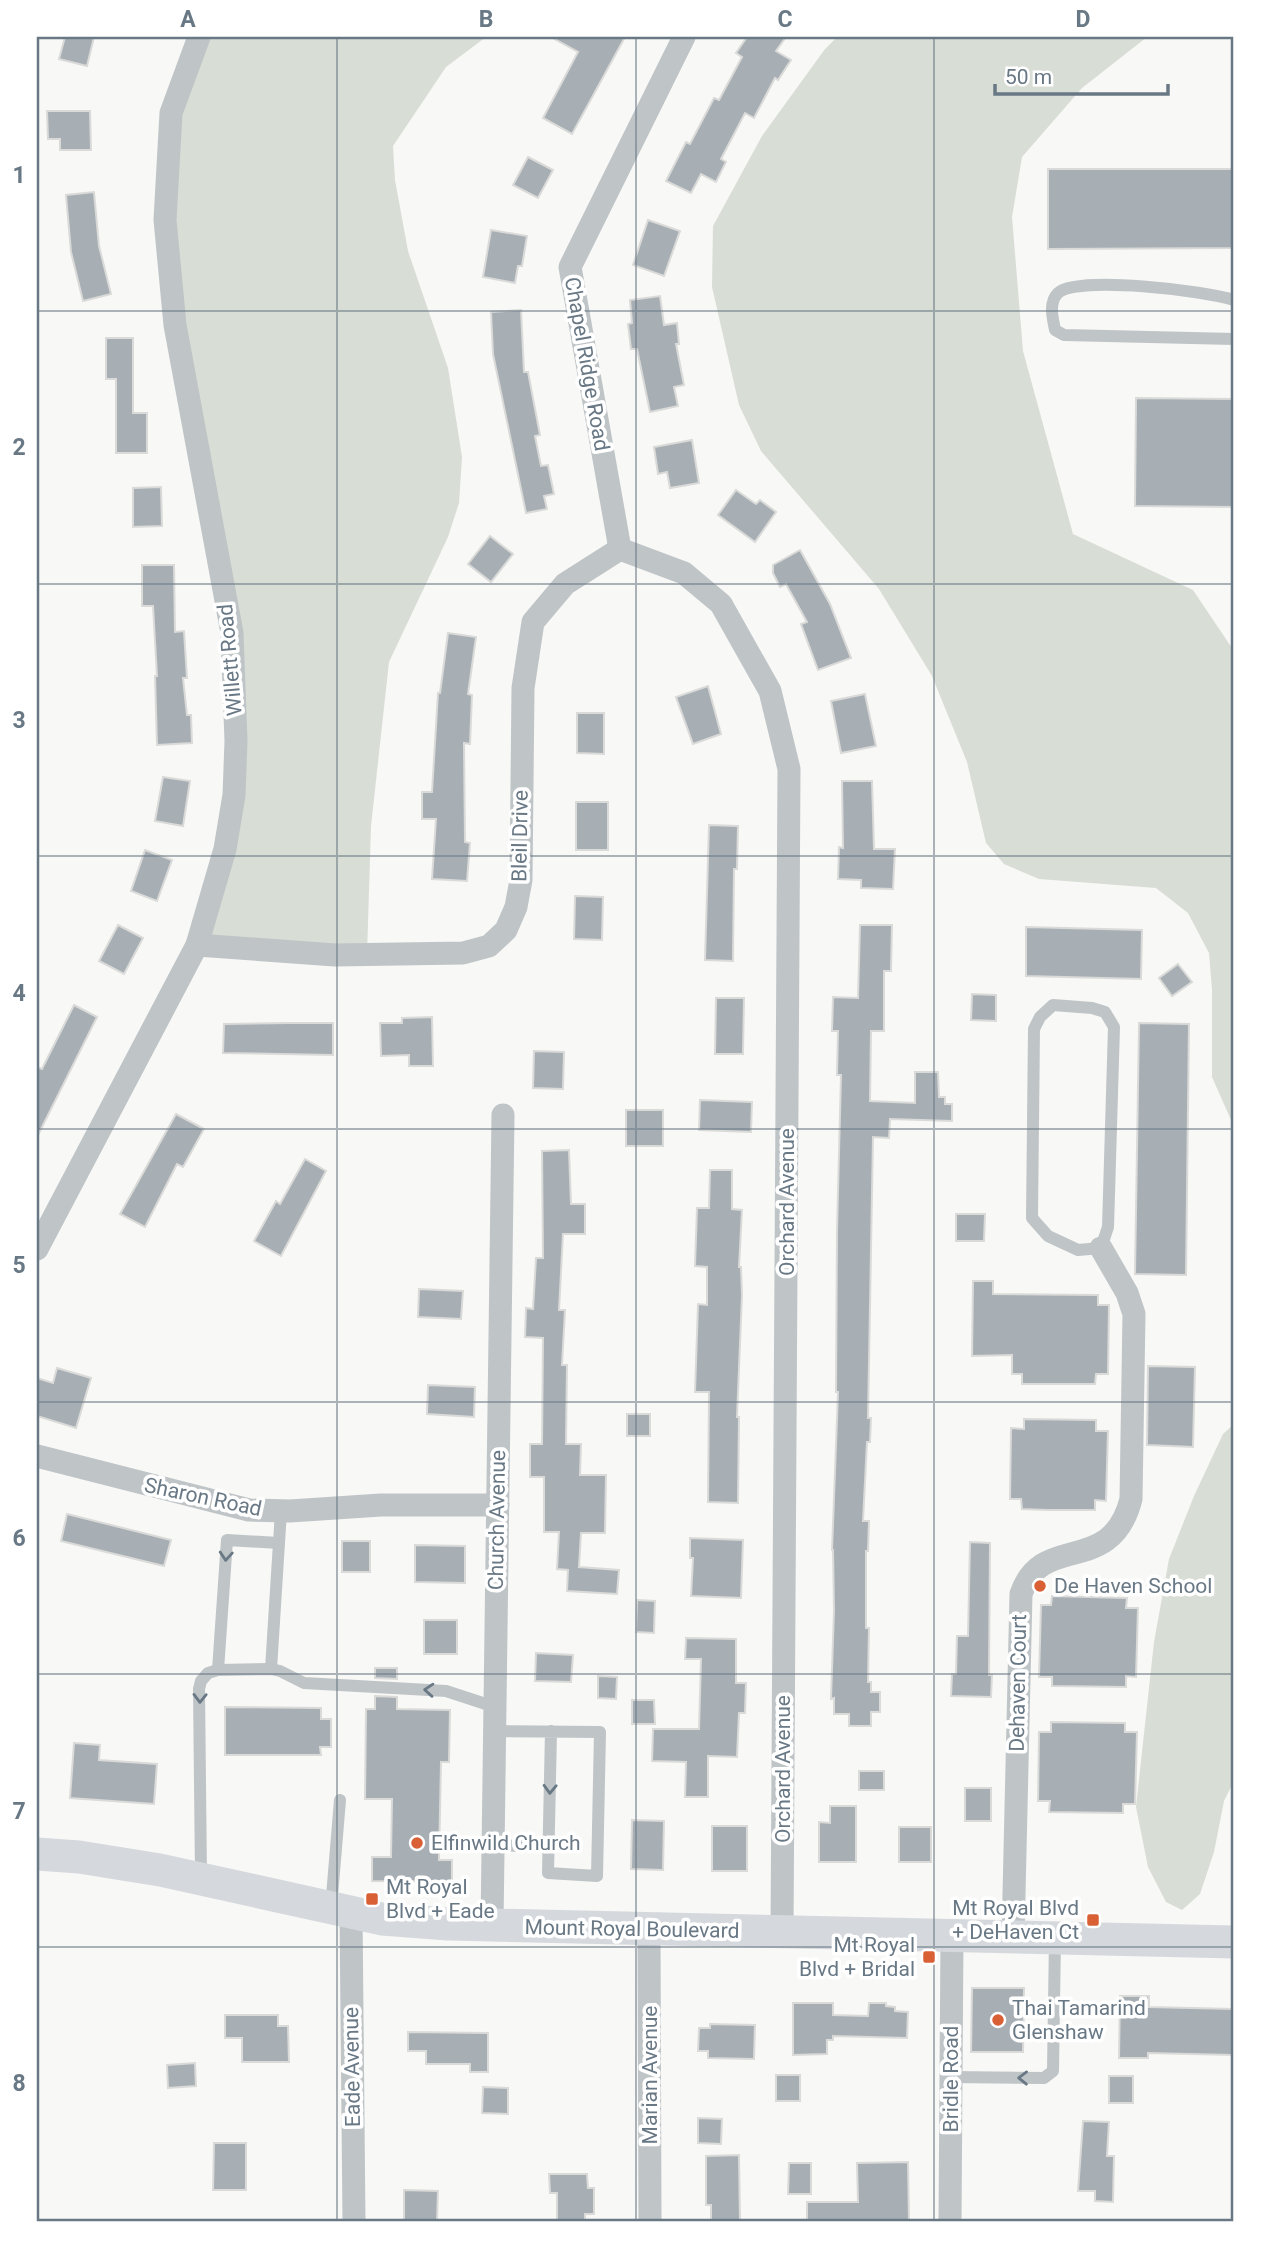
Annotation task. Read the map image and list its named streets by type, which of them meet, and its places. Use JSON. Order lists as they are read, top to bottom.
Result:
{
  "streets": {
    "main road": ["Mount Royal Boulevard"],
    "street": [
      "Chapel Ridge Road",
      "Willett Road",
      "Bleil Drive",
      "Orchard Avenue",
      "Sharon Road",
      "Church Avenue",
      "Dehaven Court",
      "Eade Avenue",
      "Marian Avenue",
      "Bridle Road"
    ]
  },
  "crossings": [
    ["Chapel Ridge Road", "Bleil Drive"],
    ["Chapel Ridge Road", "Orchard Avenue"],
    ["Willett Road", "Bleil Drive"],
    ["Bleil Drive", "Orchard Avenue"],
    ["Orchard Avenue", "Mount Royal Boulevard"],
    ["Sharon Road", "Church Avenue"],
    ["Church Avenue", "Mount Royal Boulevard"],
    ["Dehaven Court", "Mount Royal Boulevard"],
    ["Mount Royal Boulevard", "Eade Avenue"],
    ["Mount Royal Boulevard", "Marian Avenue"],
    ["Mount Royal Boulevard", "Bridle Road"]
  ],
  "places": {
    "other": ["De Haven School", "Elfinwild Church", "Thai Tamarind Glenshaw"],
    "transit": ["Mt Royal Blvd + Eade", "Mt Royal Blvd + DeHaven Ct", "Mt Royal Blvd + Bridal"]
  },
  "scale_bar": "50 m",
  "grid": {
    "columns": [
      "A",
      "B",
      "C",
      "D"
    ],
    "rows": [
      "1",
      "2",
      "3",
      "4",
      "5",
      "6",
      "7",
      "8"
    ]
  }
}
